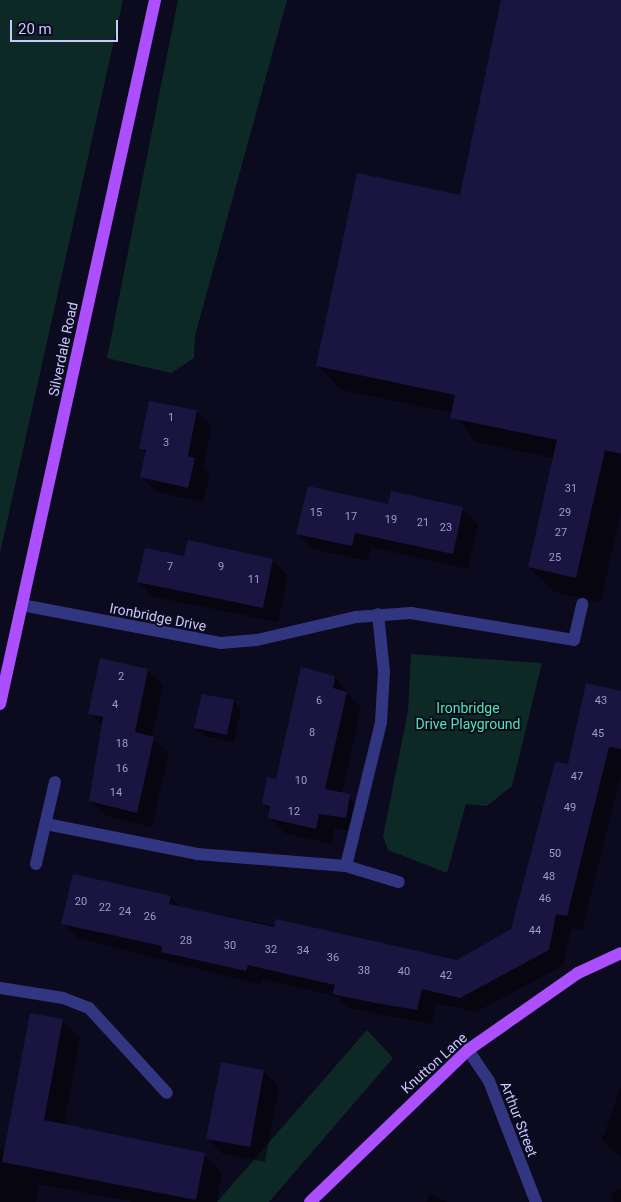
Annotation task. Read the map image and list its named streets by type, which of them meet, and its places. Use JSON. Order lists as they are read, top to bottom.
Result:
{
  "streets": {
    "main road": ["Silverdale Road", "Knutton Lane"],
    "street": ["Ironbridge Drive", "Arthur Street"]
  },
  "crossings": [
    ["Silverdale Road", "Ironbridge Drive"],
    ["Knutton Lane", "Arthur Street"]
  ],
  "parks": ["Ironbridge Drive Playground"],
  "house_numbers": [
    "1",
    "3",
    "31",
    "15",
    "29",
    "17",
    "19",
    "21",
    "23",
    "27",
    "25",
    "7",
    "9",
    "11",
    "2",
    "6",
    "43",
    "4",
    "8",
    "45",
    "18",
    "16",
    "47",
    "10",
    "14",
    "49",
    "12",
    "50",
    "48",
    "46",
    "20",
    "22",
    "24",
    "26",
    "44",
    "28",
    "30",
    "32",
    "34",
    "36",
    "38",
    "40",
    "42"
  ],
  "scale_bar": "20 m"
}
